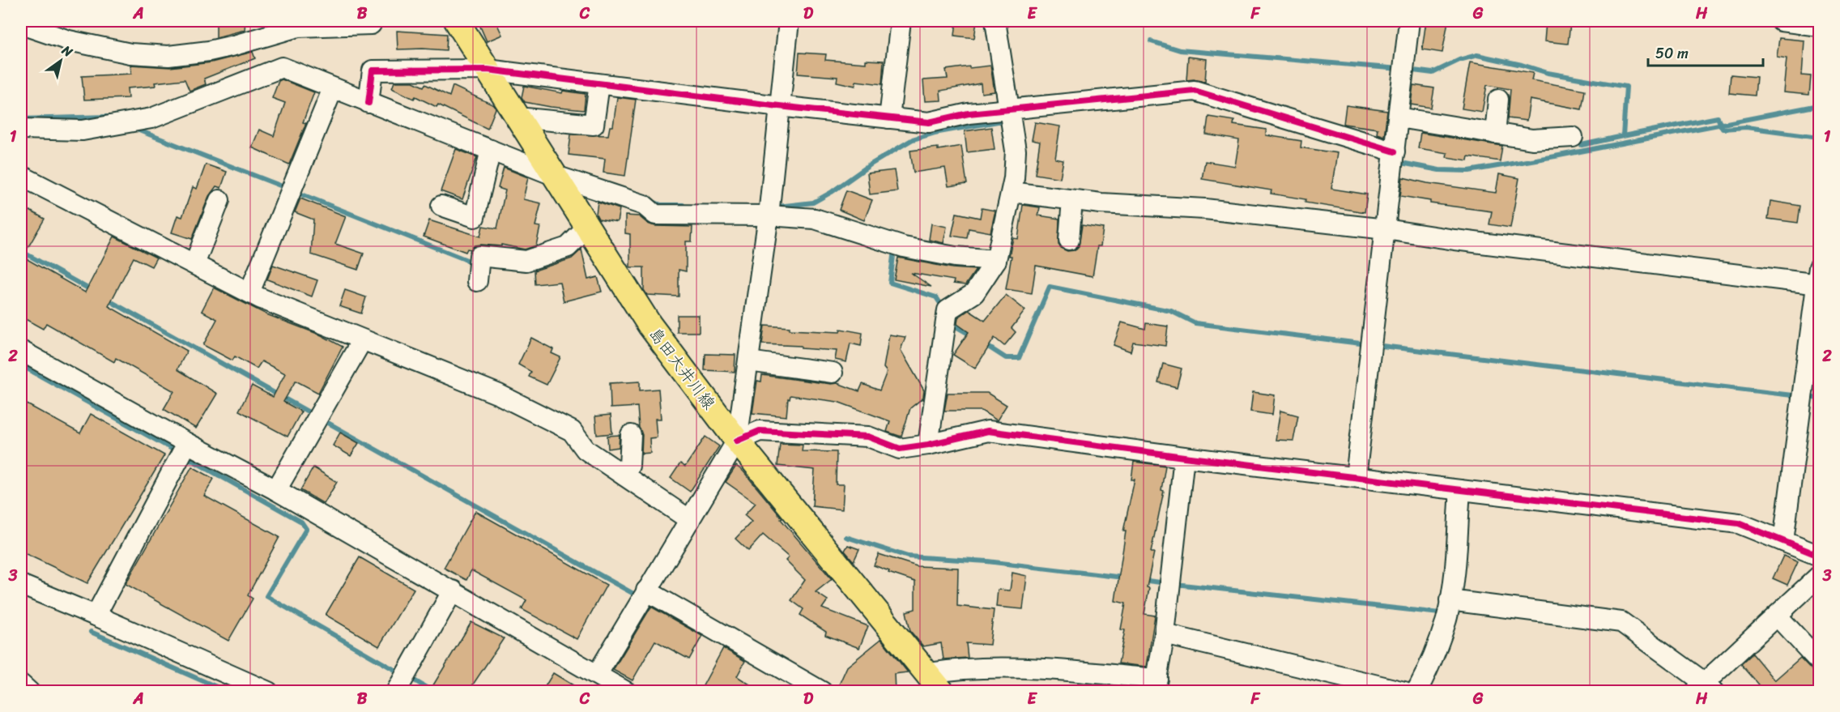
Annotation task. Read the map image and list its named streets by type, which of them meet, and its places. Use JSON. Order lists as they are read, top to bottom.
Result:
{
  "streets": {
    "main road": ["島田大井川線"]
  },
  "scale_bar": "50 m",
  "north": "top right",
  "grid": {
    "columns": [
      "A",
      "B",
      "C",
      "D",
      "E",
      "F",
      "G",
      "H"
    ],
    "rows": ["1", "2", "3"]
  }
}
